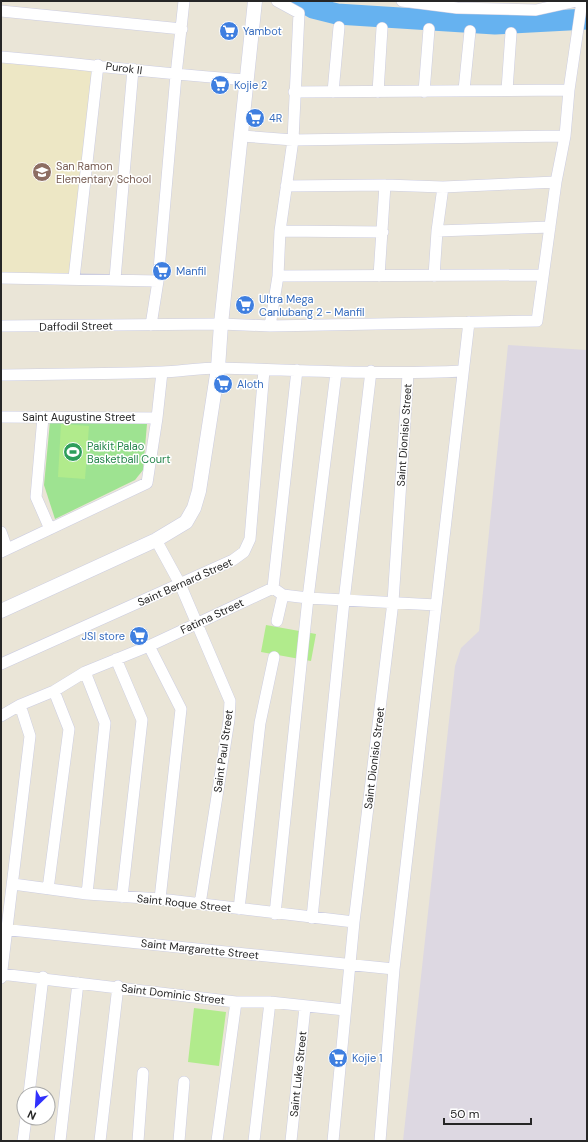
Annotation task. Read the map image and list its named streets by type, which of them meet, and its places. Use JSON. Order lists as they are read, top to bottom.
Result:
{
  "streets": {
    "street": [
      "Purok II",
      "Daffodil Street",
      "Saint Augustine Street",
      "Saint Dionisio Street",
      "Saint Bernard Street",
      "Fatima Street",
      "Saint Paul Street",
      "Saint Roque Street",
      "Saint Margarette Street",
      "Saint Dominic Street",
      "Saint Luke Street"
    ]
  },
  "crossings": [
    ["Saint Dionisio Street", "Saint Roque Street"],
    ["Saint Dionisio Street", "Saint Margarette Street"],
    ["Saint Dionisio Street", "Saint Dominic Street"],
    ["Saint Bernard Street", "Saint Paul Street"],
    ["Fatima Street", "Saint Paul Street"],
    ["Saint Paul Street", "Saint Roque Street"],
    ["Saint Dominic Street", "Saint Luke Street"]
  ],
  "places": {
    "supermarket": [
      "Yambot",
      "Kojie 2",
      "4R",
      "Manfil",
      "Ultra Mega Canlubang 2 - Manfil",
      "Aloth",
      "JSI store",
      "Kojie 1"
    ],
    "school or university": ["San Ramon Elementary School"],
    "sports": ["Paikit Palao Basketball Court"]
  },
  "scale_bar": "50 m",
  "north": "bottom left"
}
